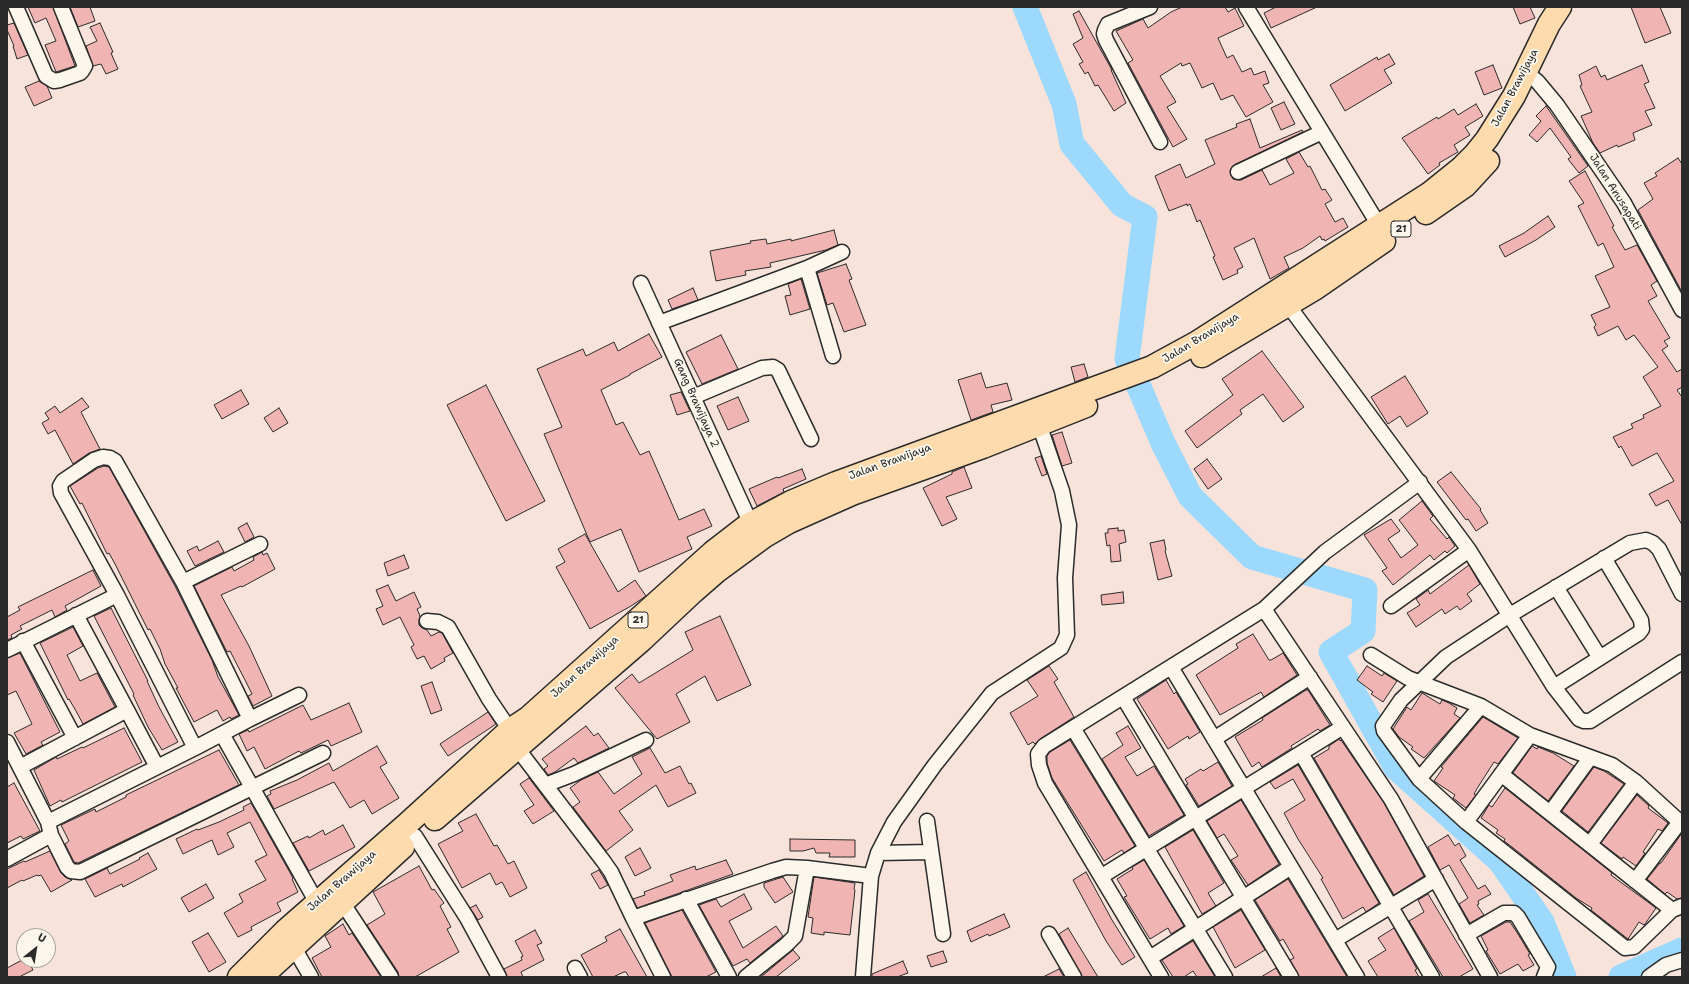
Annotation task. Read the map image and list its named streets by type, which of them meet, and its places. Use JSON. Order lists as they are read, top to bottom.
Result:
{
  "streets": {
    "highway": ["Jalan Brawijaya", "21"],
    "street": ["Jalan Anusapati", "Gang Brawijaya 2"]
  },
  "crossings": [
    ["Jalan Brawijaya", "Jalan Anusapati"],
    ["Jalan Brawijaya", "Gang Brawijaya 2"]
  ],
  "north": "top right"
}
